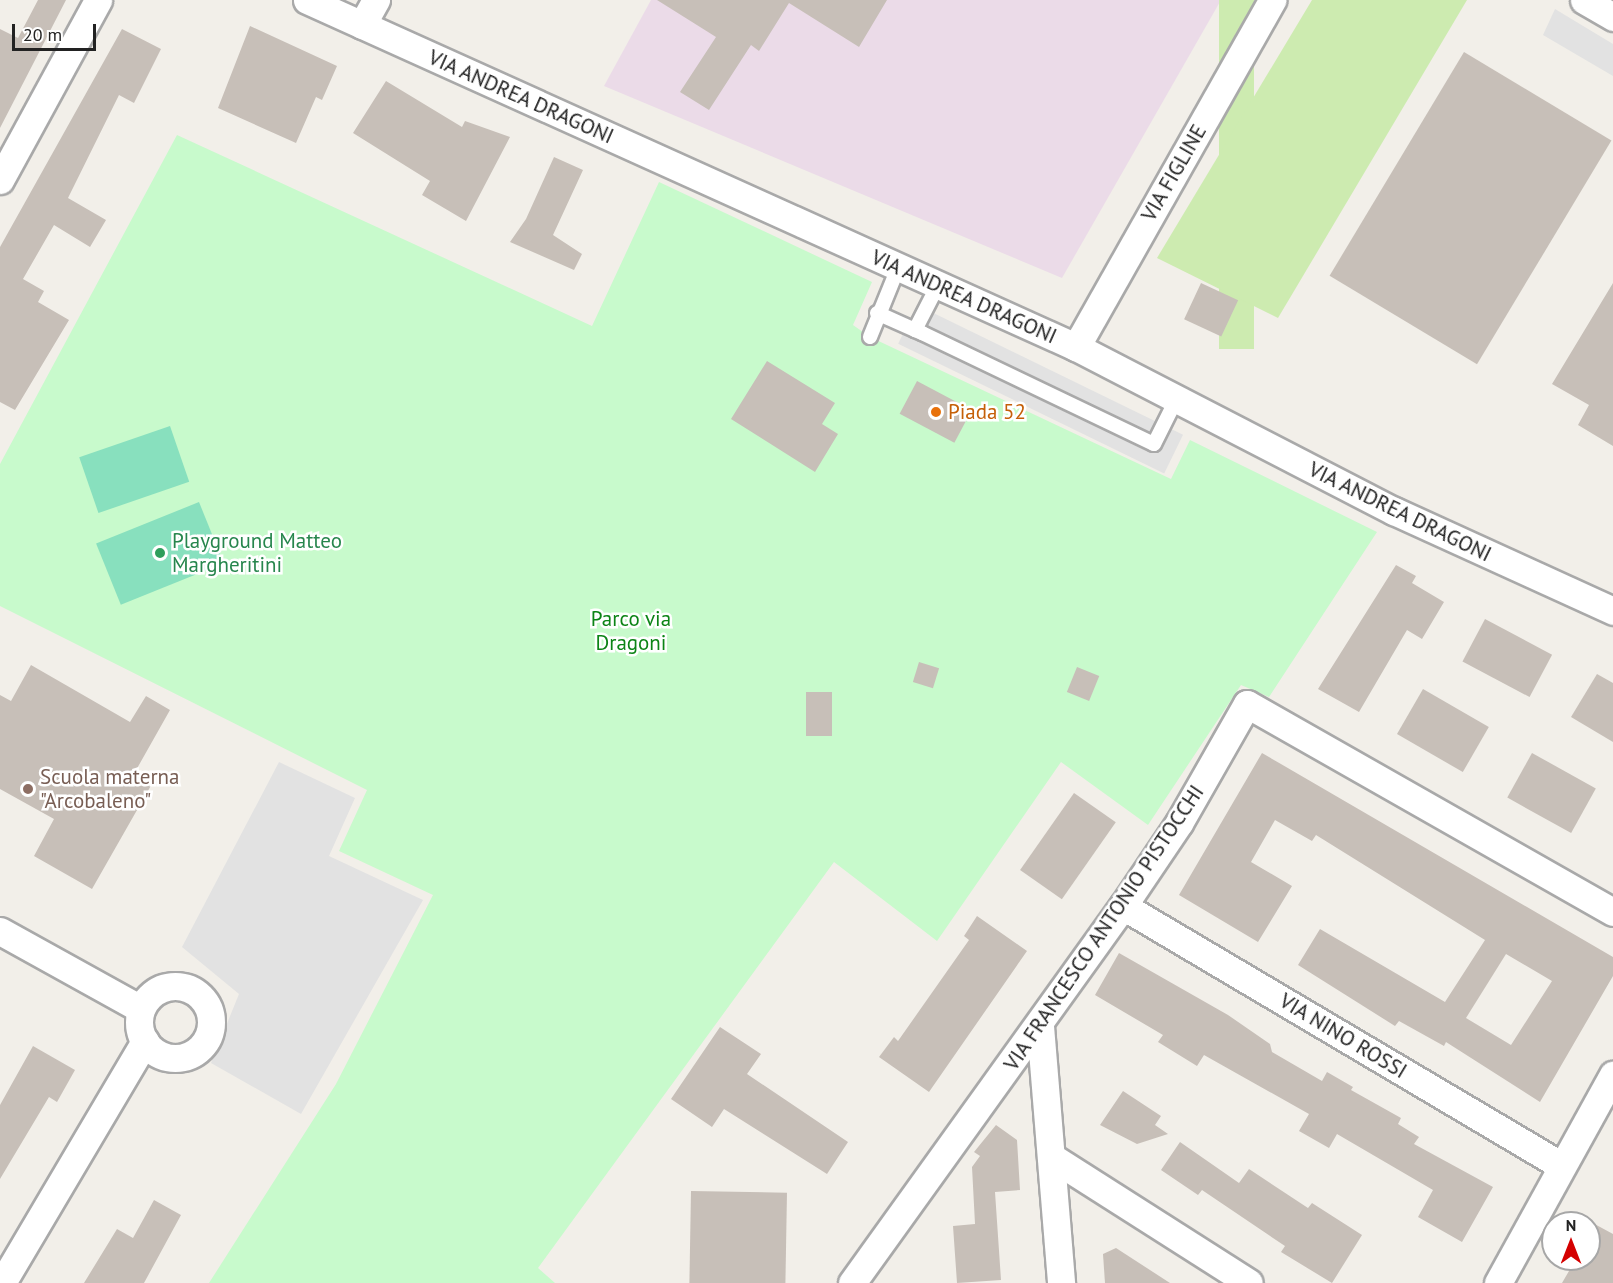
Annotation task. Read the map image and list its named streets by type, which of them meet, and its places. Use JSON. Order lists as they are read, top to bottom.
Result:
{
  "streets": {
    "street": [
      "VIA ANDREA DRAGONI",
      "VIA FIGLINE",
      "VIA FRANCESCO ANTONIO PISTOCCHI",
      "VIA NINO ROSSI"
    ]
  },
  "crossings": [
    ["VIA ANDREA DRAGONI", "VIA FIGLINE"],
    ["VIA FRANCESCO ANTONIO PISTOCCHI", "VIA NINO ROSSI"]
  ],
  "parks": ["Parco via Dragoni"],
  "places": ["Piada 52", "Playground Matteo Margheritini", "Scuola materna \"Arcobaleno\""],
  "scale_bar": "20 m",
  "north": "top"
}
